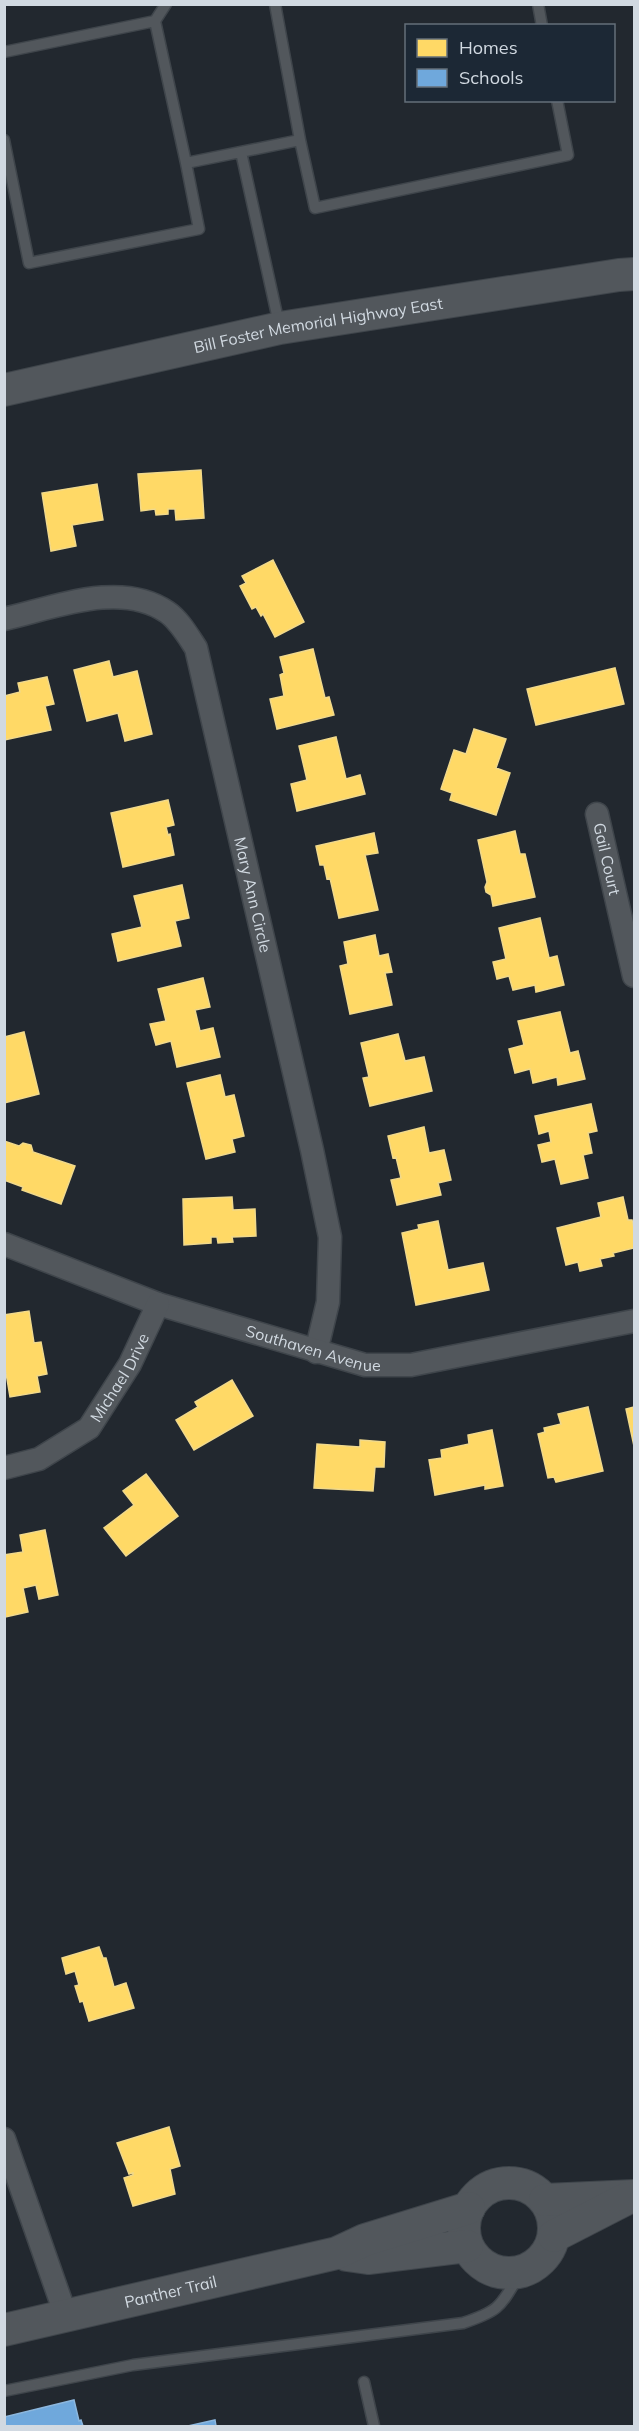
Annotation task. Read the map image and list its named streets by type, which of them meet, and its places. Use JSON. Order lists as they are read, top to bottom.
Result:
{
  "streets": {
    "street": [
      "Bill Foster Memorial Highway East",
      "Gail Court",
      "Mary Ann Circle",
      "Southaven Avenue",
      "Michael Drive",
      "Panther Trail"
    ]
  },
  "crossings": [
    ["Mary Ann Circle", "Southaven Avenue"],
    ["Southaven Avenue", "Michael Drive"]
  ],
  "legend": ["Homes", "Schools"]
}
